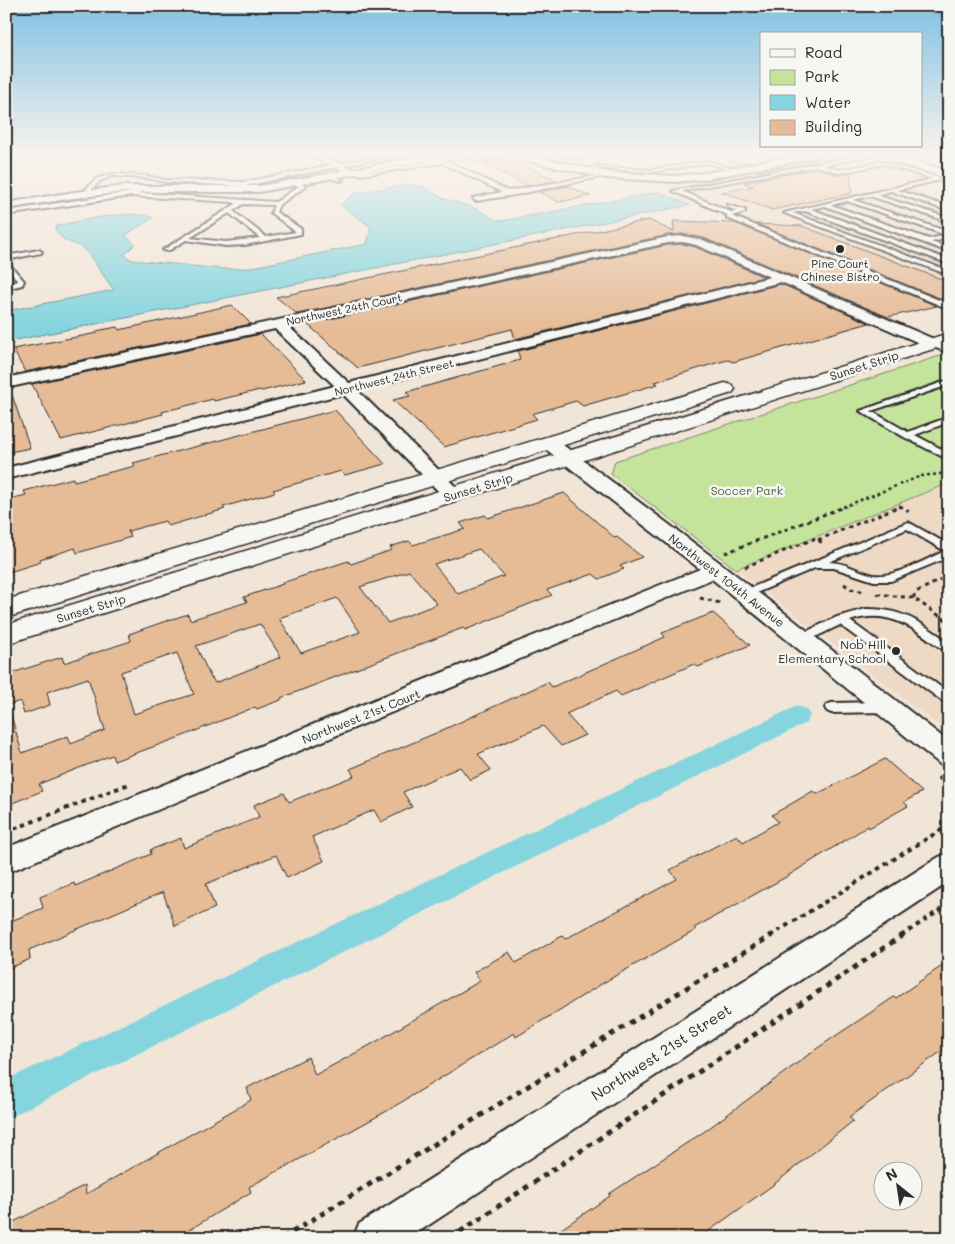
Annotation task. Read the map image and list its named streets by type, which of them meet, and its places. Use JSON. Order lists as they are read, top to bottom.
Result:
{
  "streets": {
    "street": [
      "Northwest 24th Court",
      "Sunset Strip",
      "Northwest 24th Street",
      "Northwest 104th Avenue",
      "Northwest 21st Court",
      "Northwest 21st Street"
    ]
  },
  "crossings": [
    ["Northwest 24th Court", "Northwest 24th Street"],
    ["Sunset Strip", "Northwest 104th Avenue"],
    ["Northwest 104th Avenue", "Northwest 21st Court"]
  ],
  "parks": ["Soccer Park"],
  "places": ["Pine Court Chinese Bistro", "Nob Hill Elementary School"],
  "legend": [
    "Road",
    "Park",
    "Water",
    "Building"
  ],
  "north": "top left"
}
